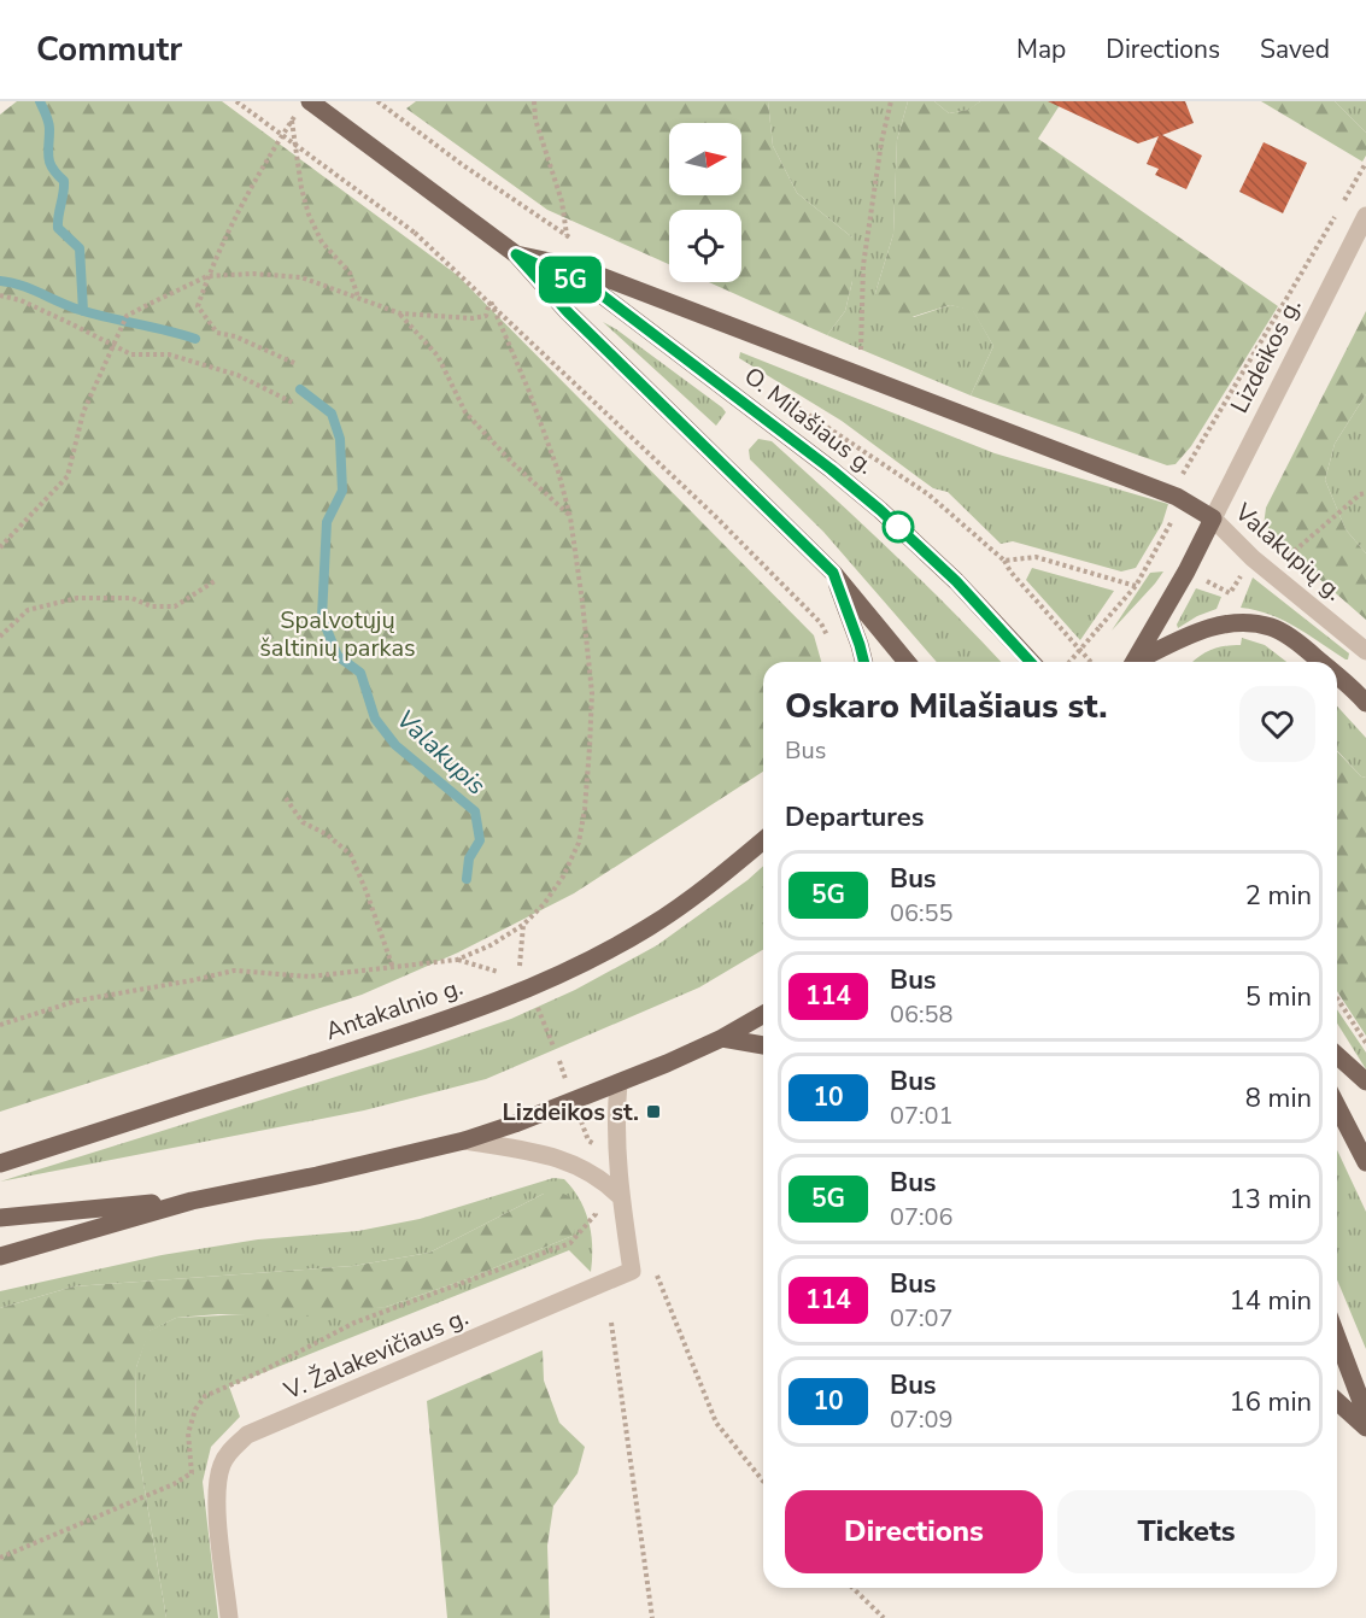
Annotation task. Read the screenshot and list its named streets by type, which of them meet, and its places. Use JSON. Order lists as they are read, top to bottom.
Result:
{
  "streets": {
    "main road": ["O. Milašiaus g.", "Antakalnio g."],
    "street": ["Lizdeikos g.", "Valakupių g.", "V. Žalakevičiaus g."]
  },
  "crossings": [
    ["Lizdeikos g.", "Valakupių g."]
  ],
  "water": ["Valakupis"],
  "parks": ["Spalvotųjų šaltinių parkas"],
  "places": {
    "transit": ["Lizdeikos st."]
  },
  "lines": ["bus line 5G"],
  "north": "right",
  "page": {
    "header": "Commutr",
    "nav": ["Map", "Directions", "Saved"],
    "on_map": "5G",
    "heading": [
      ["Oskaro Milašiaus st.", "Bus"],
      "Departures"
    ],
    "list": [
      {
        "mark": "5G",
        "name": "Bus",
        "note": "06:55",
        "value": "2 min"
      },
      {
        "mark": "114",
        "name": "Bus",
        "note": "06:58",
        "value": "5 min"
      },
      {
        "mark": "10",
        "name": "Bus",
        "note": "07:01",
        "value": "8 min"
      },
      {
        "mark": "5G",
        "name": "Bus",
        "note": "07:06",
        "value": "13 min"
      },
      {
        "mark": "114",
        "name": "Bus",
        "note": "07:07",
        "value": "14 min"
      },
      {
        "mark": "10",
        "name": "Bus",
        "note": "07:09",
        "value": "16 min"
      }
    ],
    "buttons": ["Directions", "Tickets"]
  }
}
